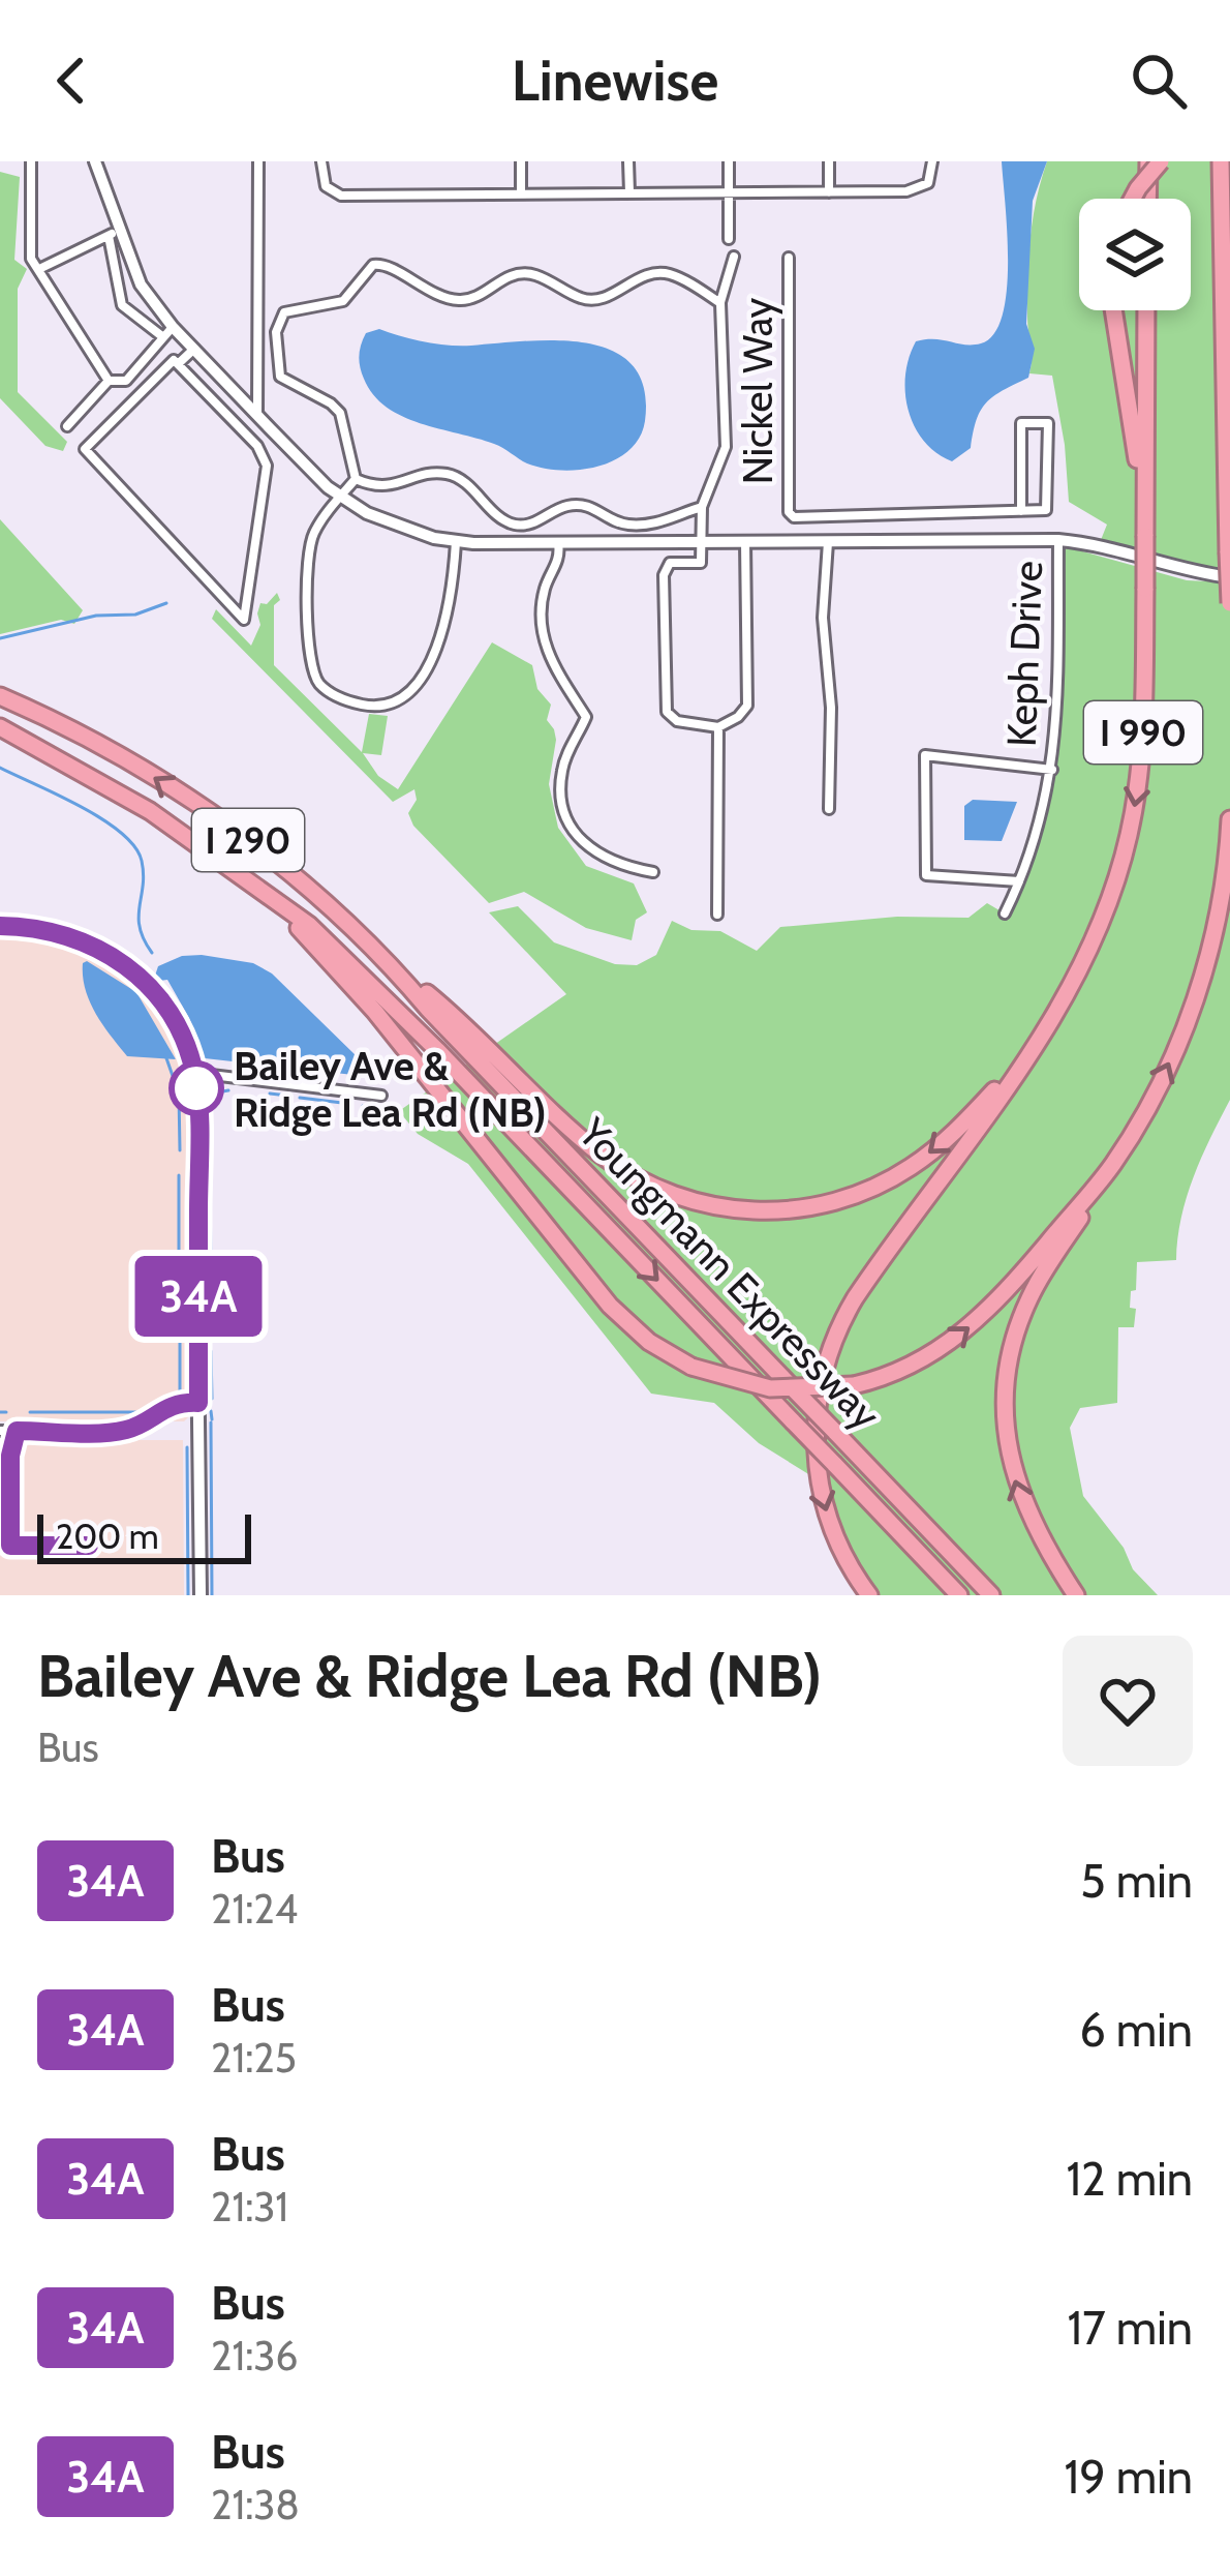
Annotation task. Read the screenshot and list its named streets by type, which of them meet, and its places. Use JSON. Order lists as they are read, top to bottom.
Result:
{
  "streets": {
    "highway": ["I 990", "I 290", "Youngmann Expressway"],
    "street": ["Nickel Way", "Keph Drive"]
  },
  "places": ["Bailey Ave & Ridge Lea Rd (NB)"],
  "lines": ["bus line 34A"],
  "scale_bar": "200 m",
  "page": {
    "header": "Linewise",
    "on_map": "34A",
    "scale": "200 m",
    "heading": ["Bailey Ave & Ridge Lea Rd (NB)", "Bus"],
    "list": [
      {
        "mark": "34A",
        "name": "Bus",
        "note": "21:24",
        "value": "5 min"
      },
      {
        "mark": "34A",
        "name": "Bus",
        "note": "21:25",
        "value": "6 min"
      },
      {
        "mark": "34A",
        "name": "Bus",
        "note": "21:31",
        "value": "12 min"
      },
      {
        "mark": "34A",
        "name": "Bus",
        "note": "21:36",
        "value": "17 min"
      },
      {
        "mark": "34A",
        "name": "Bus",
        "note": "21:38",
        "value": "19 min"
      }
    ]
  }
}
